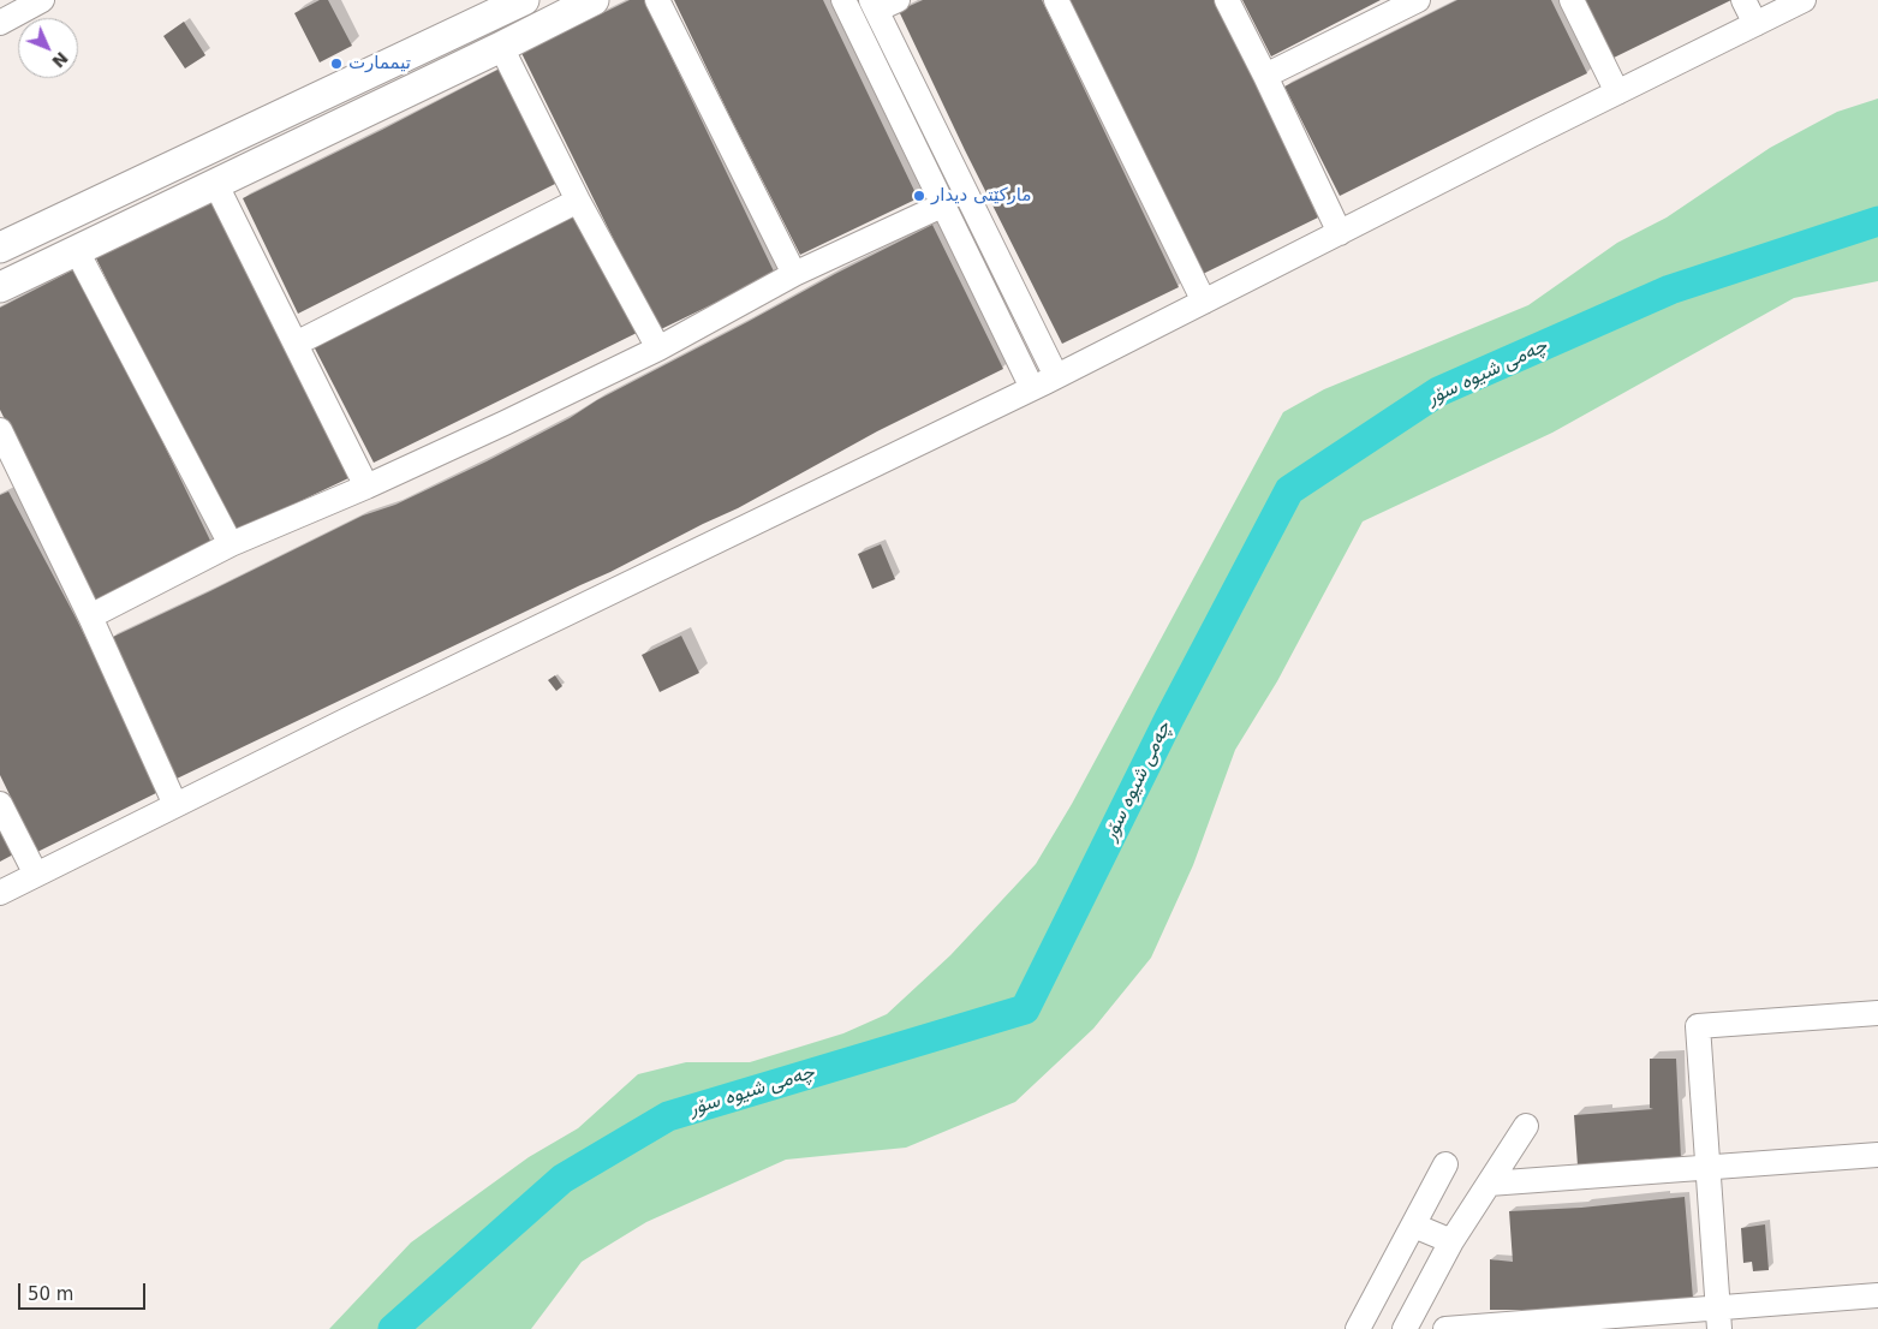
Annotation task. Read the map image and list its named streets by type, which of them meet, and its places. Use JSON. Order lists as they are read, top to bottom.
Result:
{
  "water": ["چەمی شیوە سۆر"],
  "places": ["تیممارت", "مارکێتی دیدار"],
  "scale_bar": "50 m",
  "north": "bottom right"
}
